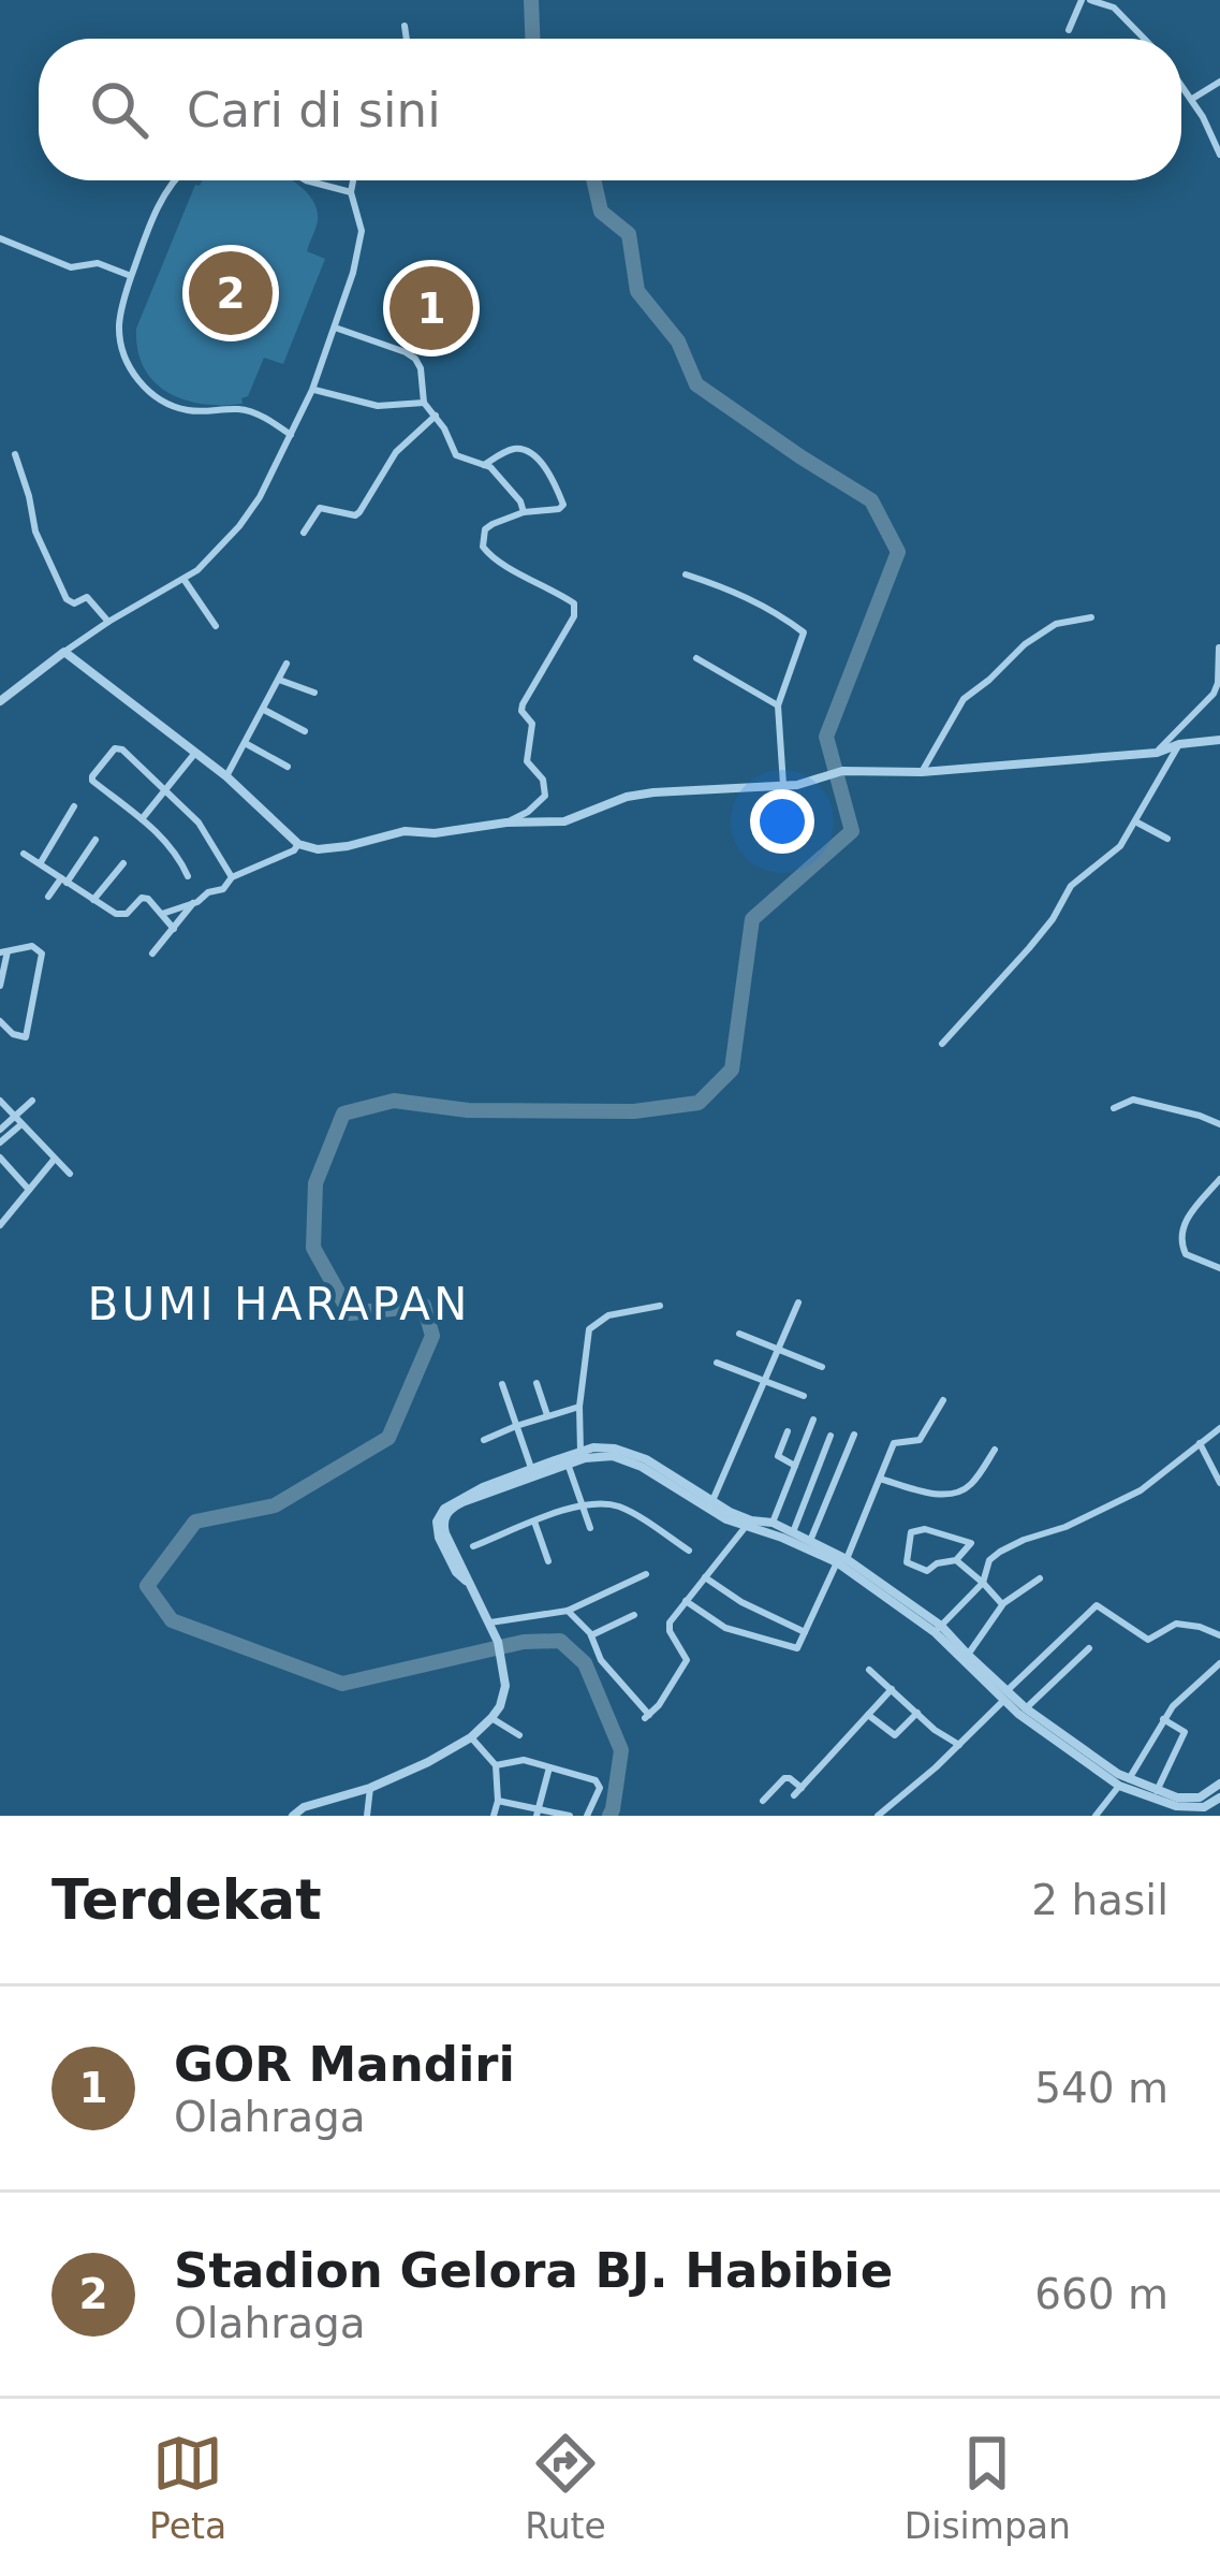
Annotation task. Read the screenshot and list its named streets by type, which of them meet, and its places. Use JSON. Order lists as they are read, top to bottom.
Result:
{
  "districts": ["BUMI HARAPAN"],
  "page": {
    "search": "Cari di sini",
    "pins": ["2", "1"],
    "heading": ["Terdekat", "2 hasil"],
    "list": [
      {
        "mark": "1",
        "name": "GOR Mandiri",
        "note": "Olahraga",
        "value": "540 m"
      },
      {
        "mark": "2",
        "name": "Stadion Gelora BJ. Habibie",
        "note": "Olahraga",
        "value": "660 m"
      }
    ],
    "nav": ["Peta", "Rute", "Disimpan"]
  }
}
